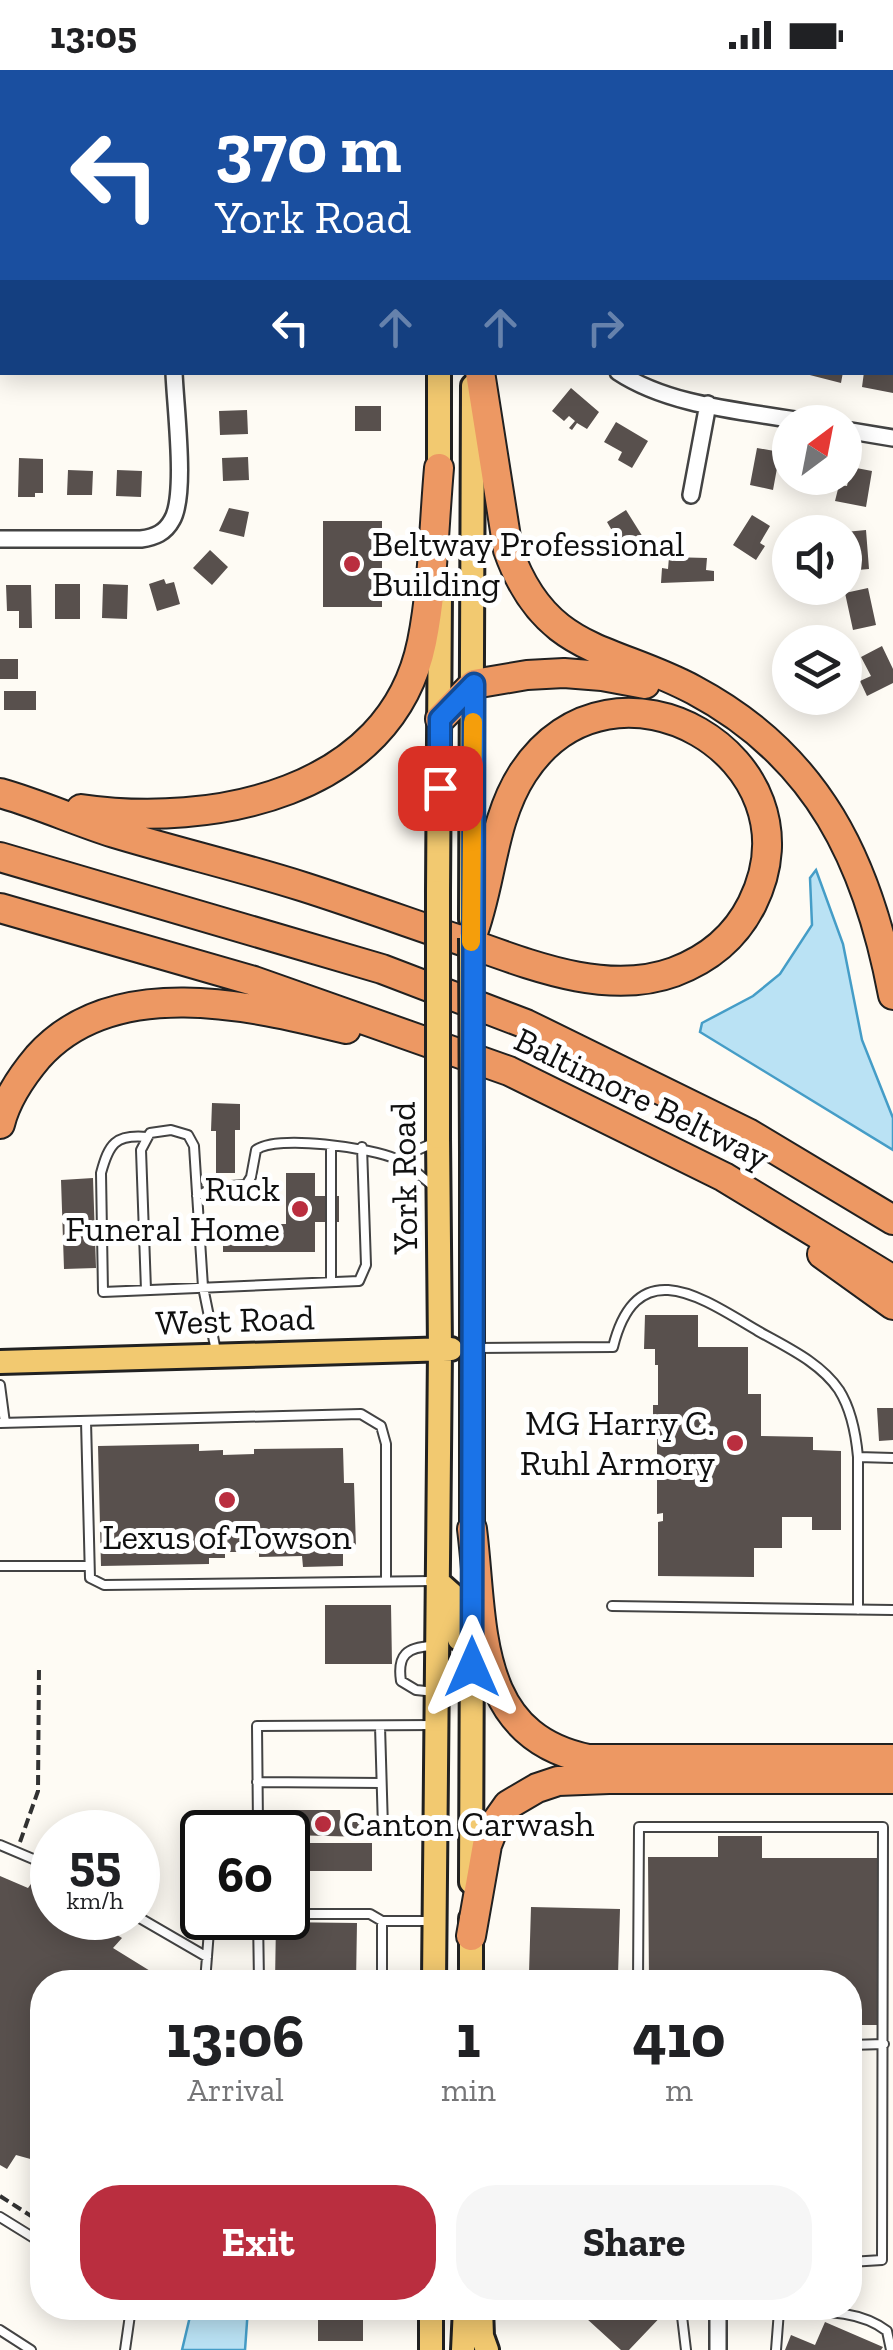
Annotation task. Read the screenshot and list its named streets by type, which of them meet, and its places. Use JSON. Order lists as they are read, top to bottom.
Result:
{
  "streets": {
    "highway": ["Baltimore Beltway"],
    "main road": ["York Road", "West Road"]
  },
  "crossings": [
    ["York Road", "West Road"]
  ],
  "places": [
    "Beltway Professional Building",
    "Ruck Funeral Home",
    "MG Harry C. Ruhl Armory",
    "Lexus of Towson",
    "Canton Carwash"
  ],
  "north": "top right",
  "page": {
    "status": "13:05",
    "turn": ["370 m", "York Road"],
    "speed": "55 km/h",
    "limit": "60",
    "eta": [
      "13:06",
      "Arrival",
      "1",
      "min",
      "410",
      "m"
    ],
    "buttons": ["Exit", "Share"]
  }
}
